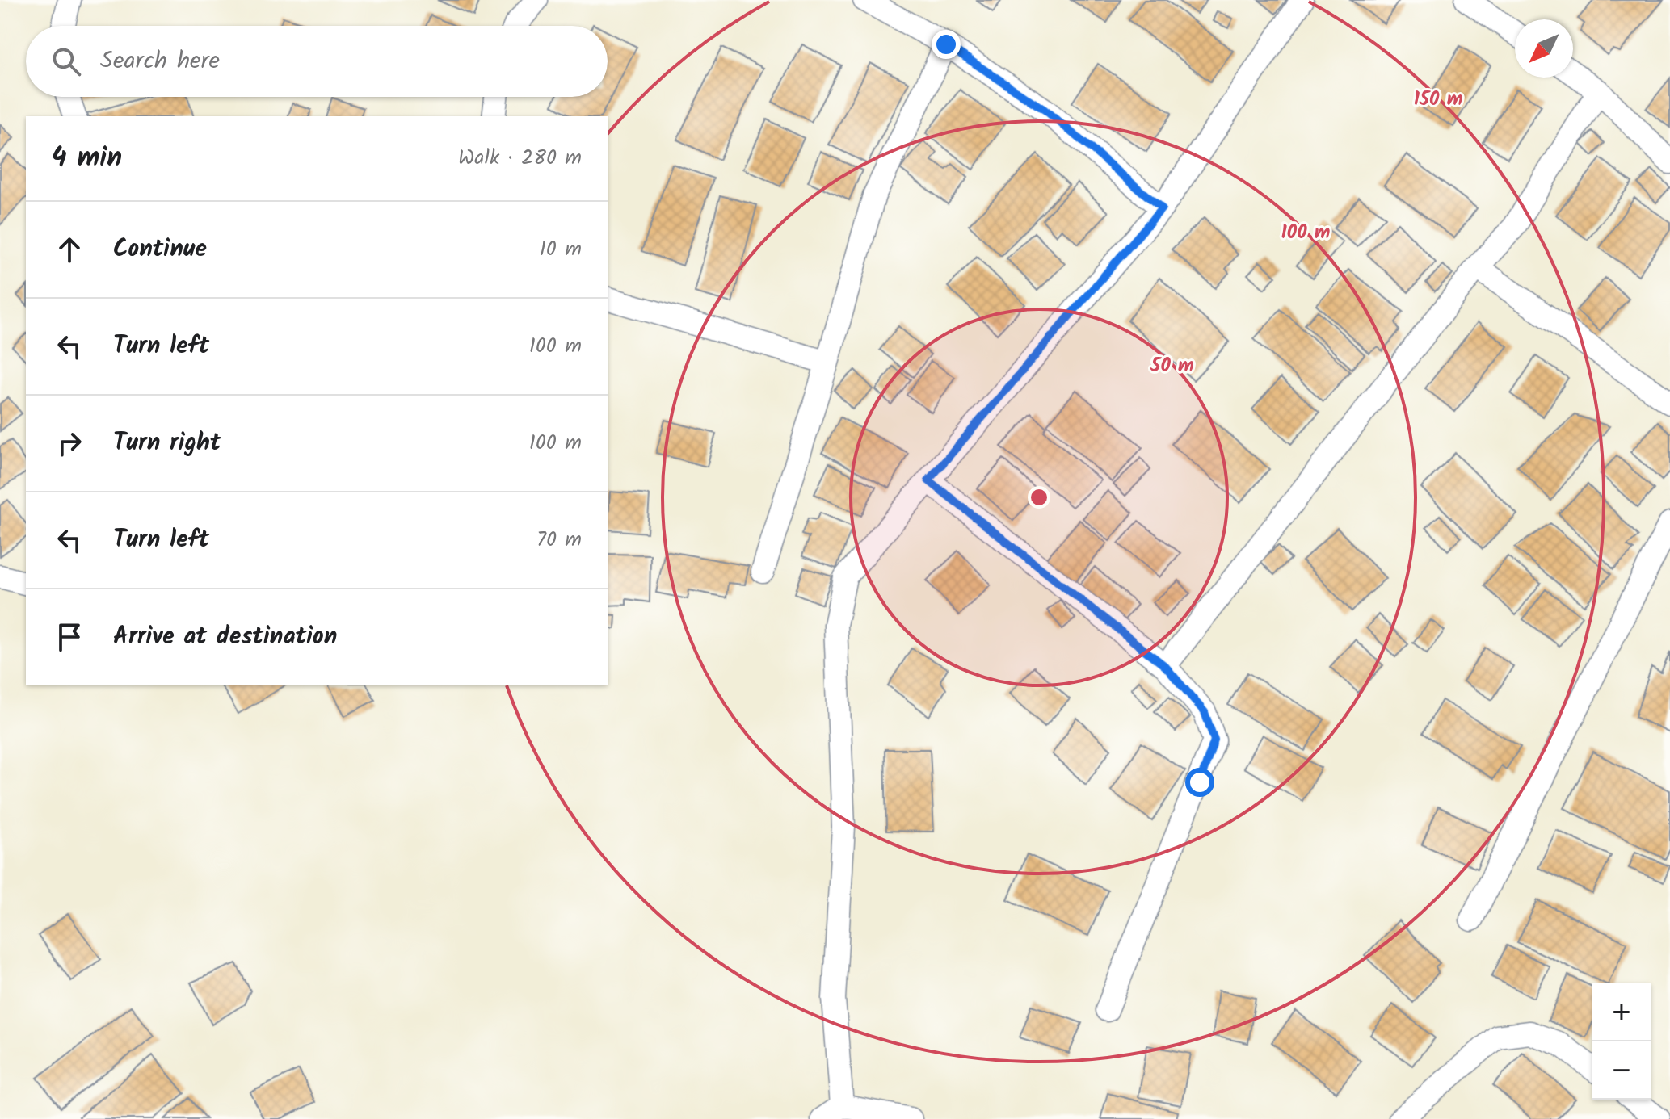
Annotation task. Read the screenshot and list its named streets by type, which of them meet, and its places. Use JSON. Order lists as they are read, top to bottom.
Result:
{
  "north": "bottom left",
  "page": {
    "search": "Search here",
    "heading": ["4 min", "Walk · 280 m"],
    "list": [
      ["Continue", "10 m"],
      ["Turn left", "100 m"],
      ["Turn right", "100 m"],
      ["Turn left", "70 m"],
      "Arrive at destination"
    ],
    "map_buttons": ["+", "−"]
  },
  "rings": ["150 m", "100 m", "50 m"]
}
